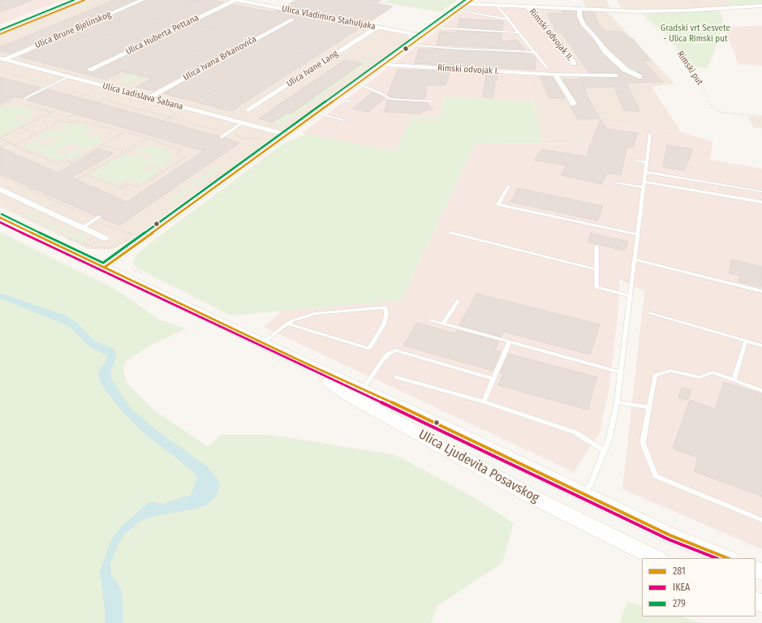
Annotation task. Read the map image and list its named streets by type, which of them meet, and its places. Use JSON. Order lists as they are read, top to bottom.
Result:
{
  "streets": {
    "main road": ["Ulica Ljudevita Posavskog"],
    "street": [
      "Ulica Vladimira Stahuljaka",
      "Ulica Brune Bjelinskog",
      "Ulica Huberta Pettana",
      "Rimski odvojak II.",
      "Ulica Ivana Brkanovića",
      "Ulica Ivane Lang",
      "Rimski odvojak I.",
      "Ulica Ladislava Šabana"
    ],
    "path": ["Rimski put"]
  },
  "crossings": [
    ["Ulica Vladimira Stahuljaka", "Ulica Huberta Pettana"],
    ["Ulica Vladimira Stahuljaka", "Ulica Ivane Lang"],
    ["Ulica Brune Bjelinskog", "Ulica Ladislava Šabana"],
    ["Ulica Ivana Brkanovića", "Ulica Ladislava Šabana"]
  ],
  "parks": ["Gradski vrt Sesvete - Ulica Rimski put"],
  "lines": ["transit line 281", "transit line 279", "transit line IKEA"],
  "legend": ["281", "IKEA", "279"]
}
